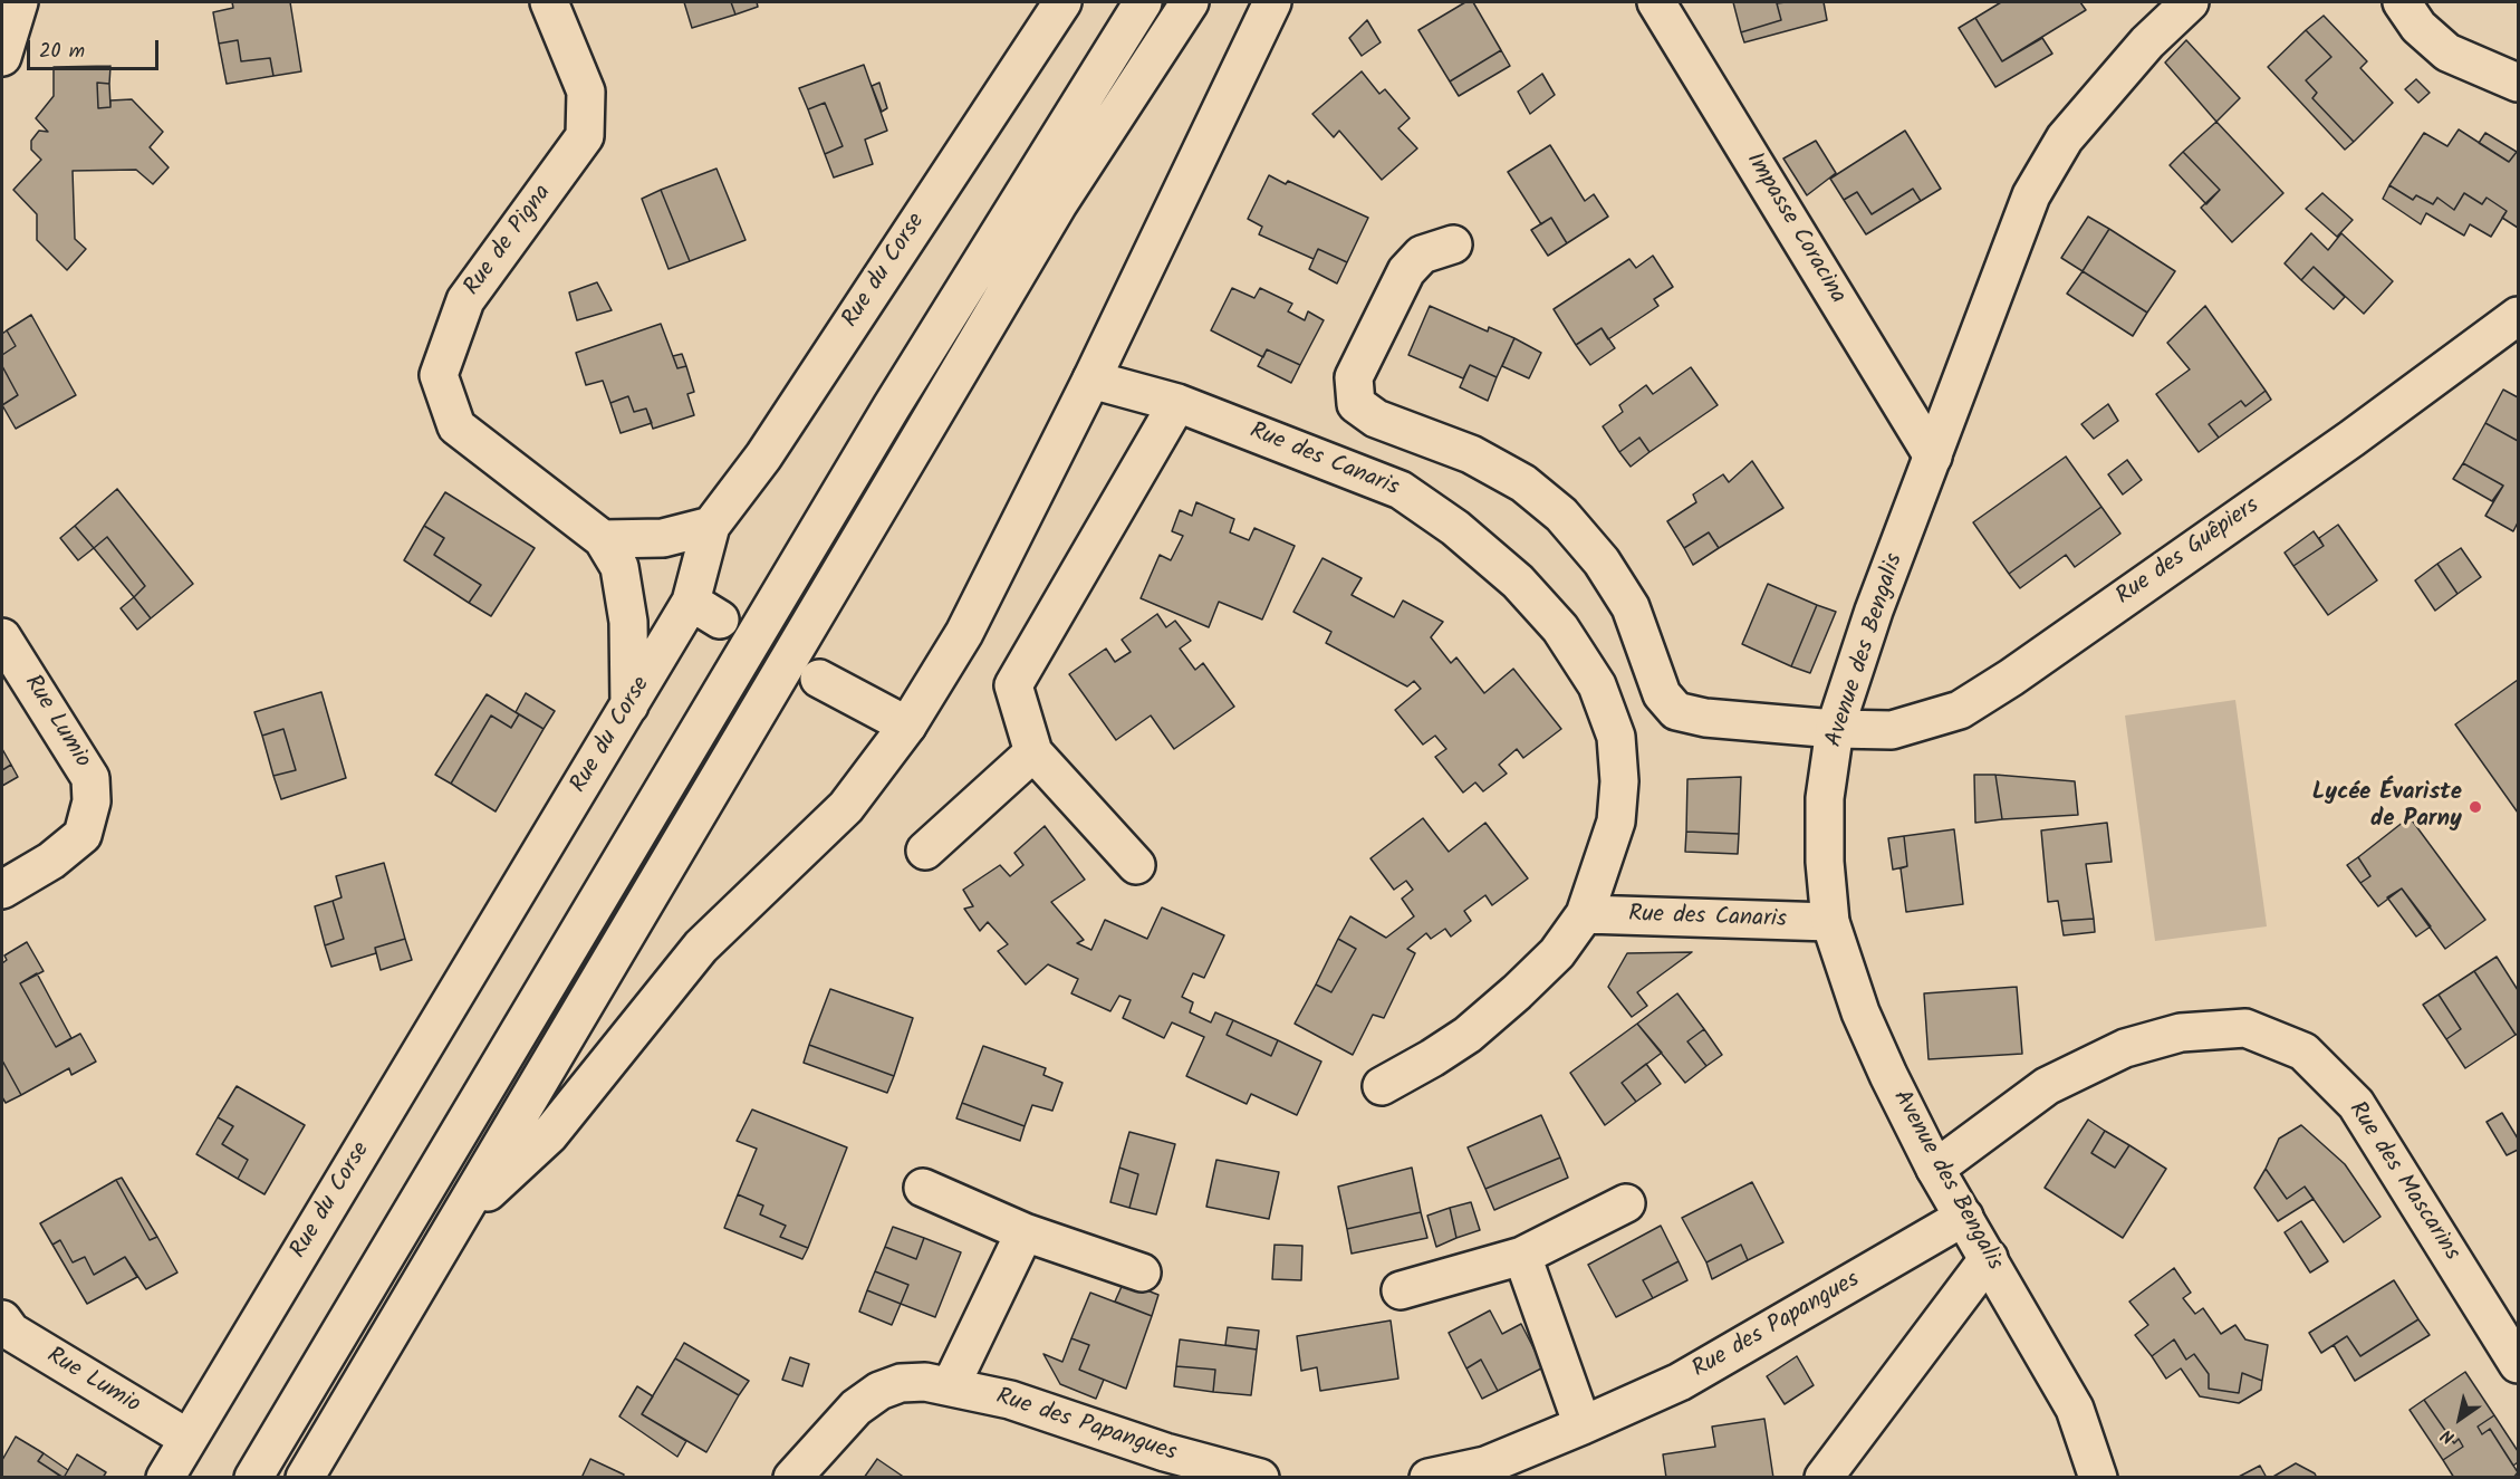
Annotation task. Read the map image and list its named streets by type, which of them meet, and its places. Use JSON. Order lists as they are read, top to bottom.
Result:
{
  "streets": {
    "street": [
      "Impasse Coracina",
      "Rue de Pigna",
      "Rue du Corse",
      "Rue des Canaris",
      "Rue des Guêpiers",
      "Avenue des Bengalis",
      "Rue Lumio",
      "Rue des Mascarins",
      "Rue des Papangues"
    ]
  },
  "crossings": [
    ["Impasse Coracina", "Avenue des Bengalis"],
    ["Rue de Pigna", "Rue du Corse"],
    ["Rue du Corse", "Rue Lumio"],
    ["Rue des Canaris", "Avenue des Bengalis"],
    ["Rue des Guêpiers", "Avenue des Bengalis"],
    ["Avenue des Bengalis", "Rue des Mascarins"],
    ["Avenue des Bengalis", "Rue des Papangues"]
  ],
  "places": ["Lycée Évariste de Parny"],
  "scale_bar": "20 m",
  "north": "bottom left"
}
